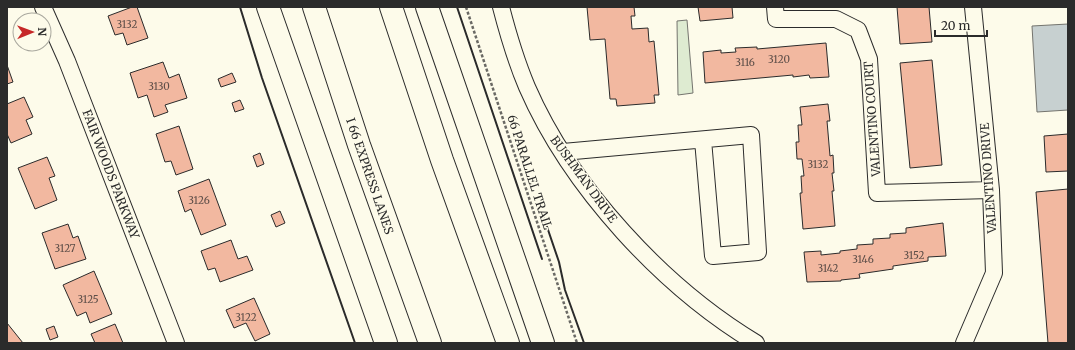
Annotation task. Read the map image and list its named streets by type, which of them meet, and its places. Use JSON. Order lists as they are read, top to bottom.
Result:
{
  "streets": {
    "highway": ["I 66 EXPRESS LANES"],
    "street": [
      "VALENTINO COURT",
      "FAIR WOODS PARKWAY",
      "VALENTINO DRIVE",
      "BUSHMAN DRIVE"
    ],
    "path": ["66 PARALLEL TRAIL"]
  },
  "crossings": [
    ["VALENTINO COURT", "VALENTINO DRIVE"]
  ],
  "house_numbers": [
    "3132",
    "3120",
    "3116",
    "3130",
    "3132",
    "3126",
    "3127",
    "3152",
    "3146",
    "3142",
    "3125",
    "3122"
  ],
  "scale_bar": "20 m",
  "north": "right"
}
